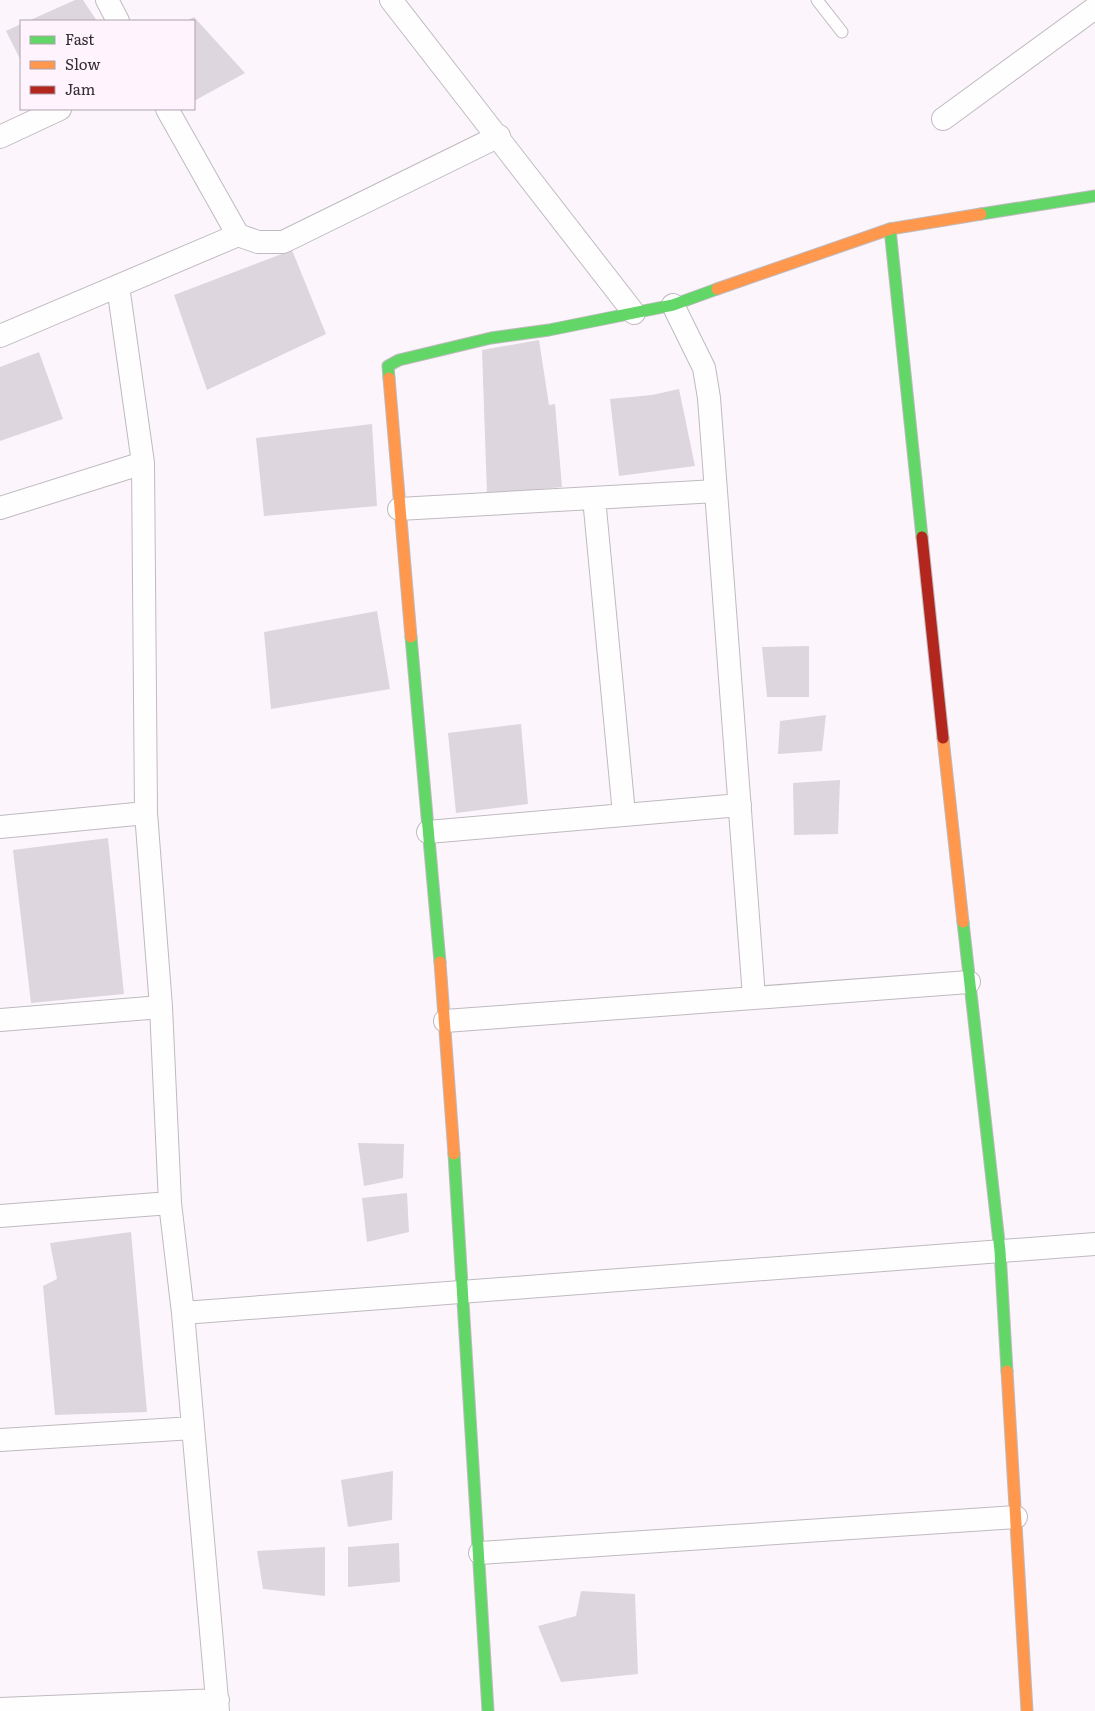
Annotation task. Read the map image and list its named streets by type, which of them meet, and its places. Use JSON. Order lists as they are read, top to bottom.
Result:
{
  "legend": ["Fast", "Slow", "Jam"]
}
